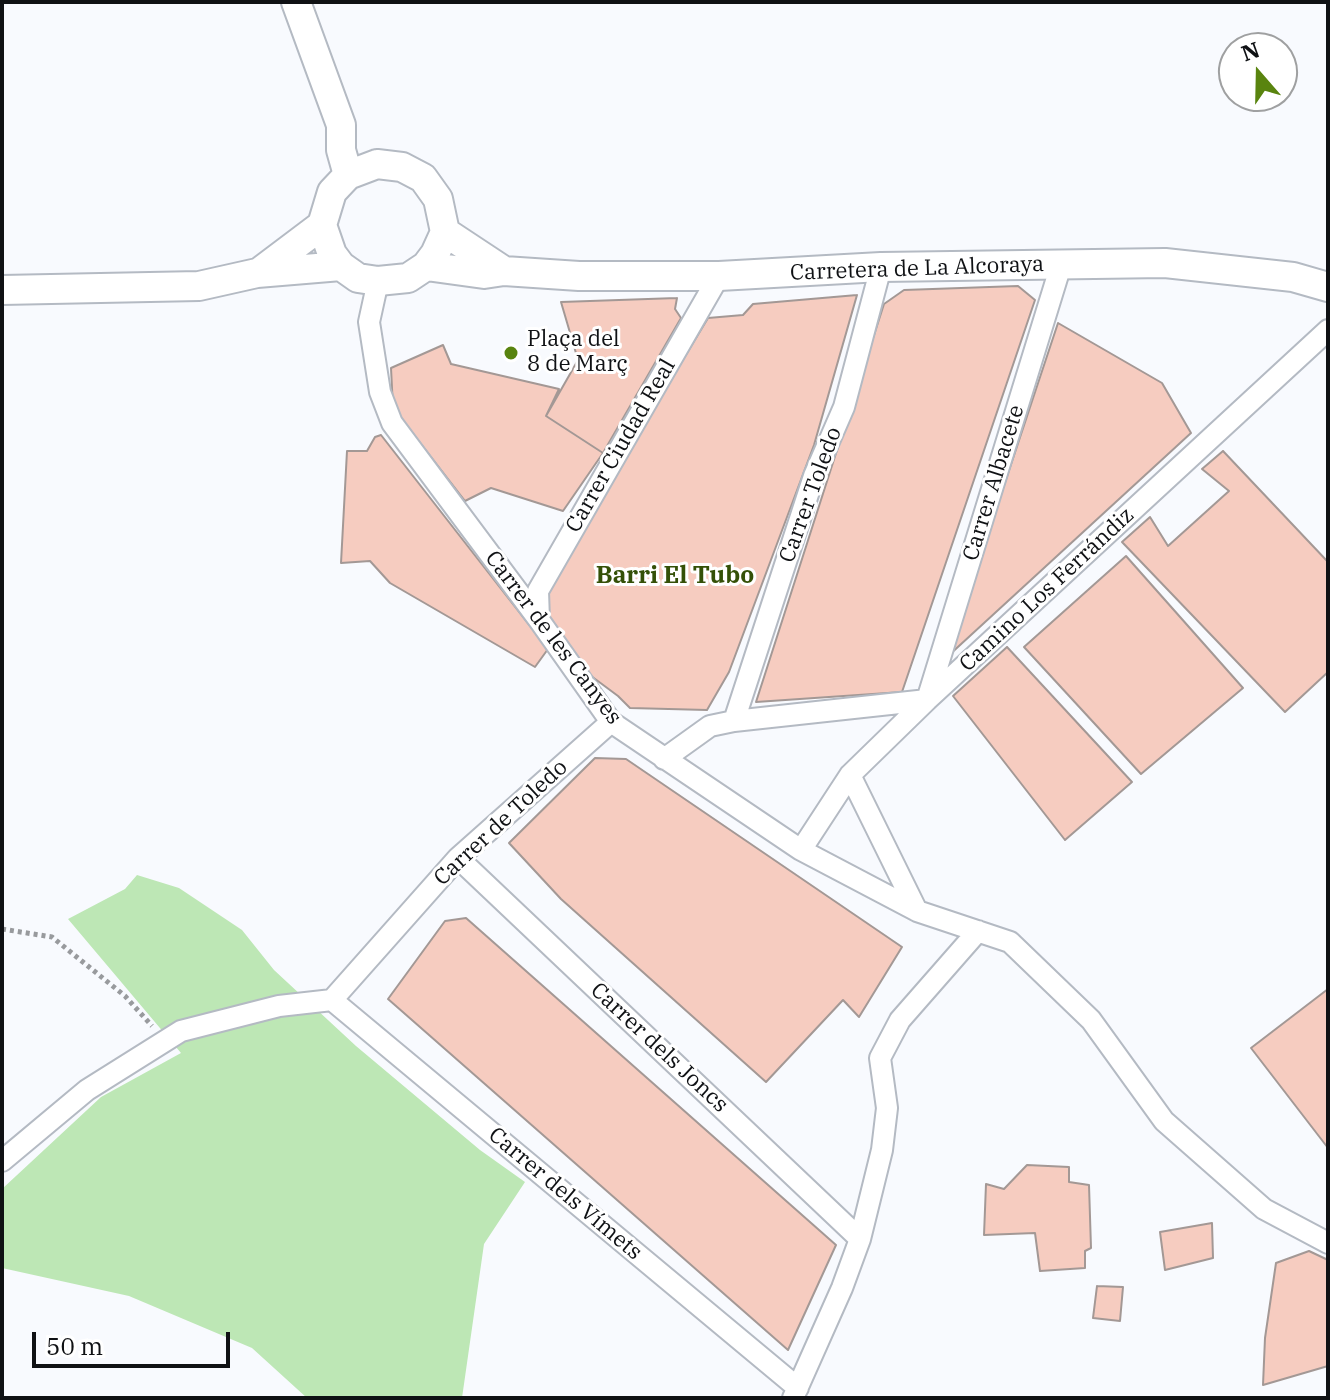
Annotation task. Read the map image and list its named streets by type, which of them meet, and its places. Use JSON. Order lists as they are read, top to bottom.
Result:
{
  "streets": {
    "street": [
      "Carretera de La Alcoraya",
      "Carrer Ciudad Real",
      "Carrer Albacete",
      "Carrer Toledo",
      "Camino Los Ferrándiz",
      "Carrer de les Canyes",
      "Carrer de Toledo",
      "Carrer dels Joncs",
      "Carrer dels Vímets"
    ]
  },
  "crossings": [
    ["Carretera de La Alcoraya", "Carrer Ciudad Real"],
    ["Carretera de La Alcoraya", "Carrer Albacete"],
    ["Carretera de La Alcoraya", "Carrer Toledo"],
    ["Carretera de La Alcoraya", "Carrer de les Canyes"],
    ["Carrer Ciudad Real", "Carrer de les Canyes"],
    ["Carrer Albacete", "Camino Los Ferrándiz"],
    ["Camino Los Ferrándiz", "Carrer de les Canyes"],
    ["Carrer de les Canyes", "Carrer de Toledo"],
    ["Carrer de Toledo", "Carrer dels Joncs"],
    ["Carrer de Toledo", "Carrer dels Vímets"]
  ],
  "districts": ["Barri El Tubo"],
  "places": ["Plaça del 8 de Març"],
  "scale_bar": "50 m",
  "north": "top"
}
